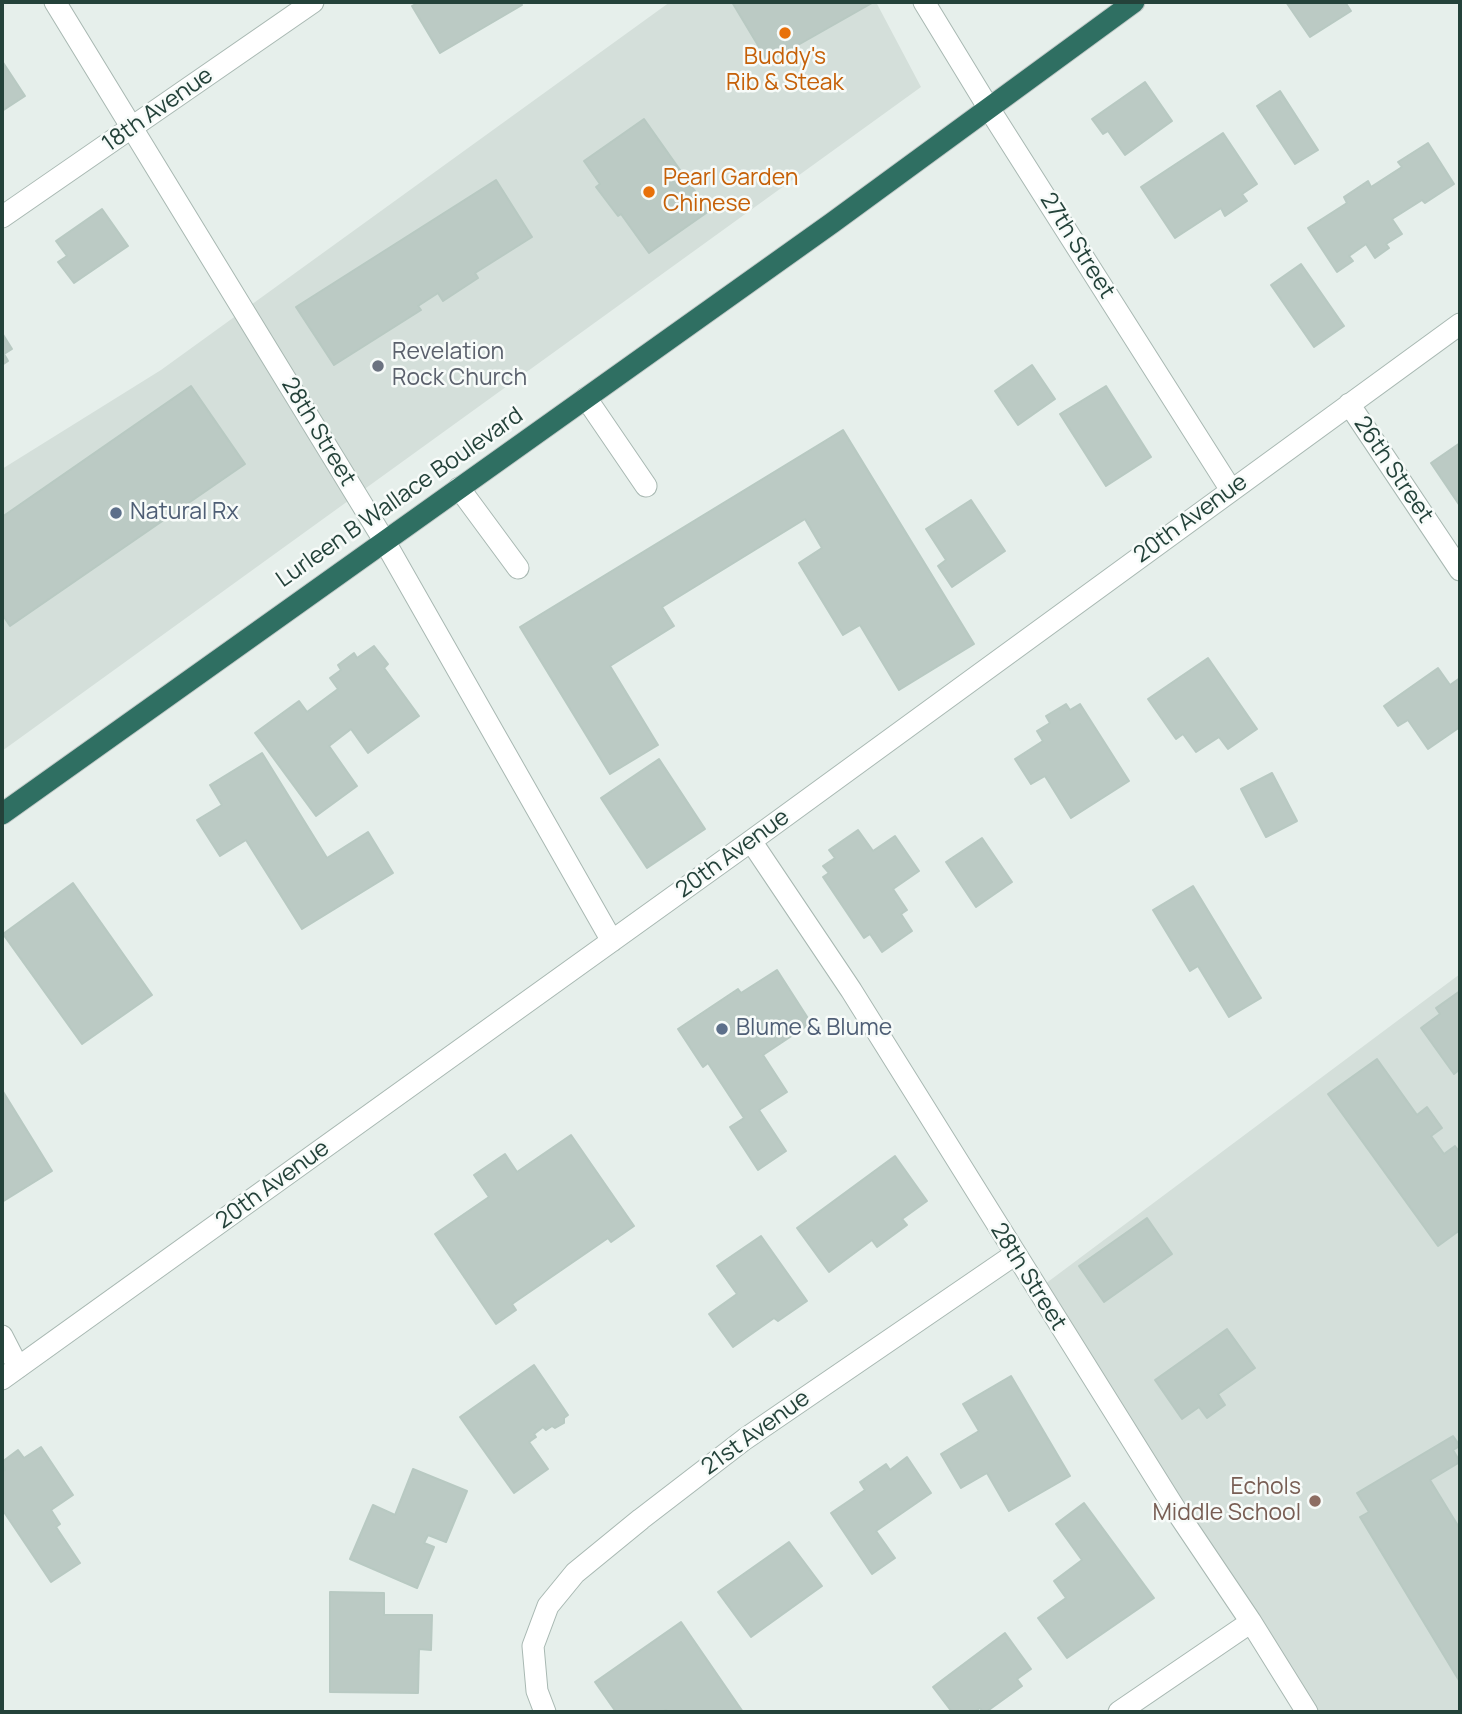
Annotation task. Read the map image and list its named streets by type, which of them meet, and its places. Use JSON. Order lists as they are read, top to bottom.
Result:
{
  "streets": {
    "highway": ["Lurleen B Wallace Boulevard"],
    "street": [
      "18th Avenue",
      "27th Street",
      "28th Street",
      "26th Street",
      "20th Avenue",
      "21st Avenue"
    ]
  },
  "crossings": [
    ["18th Avenue", "28th Street"],
    ["27th Street", "Lurleen B Wallace Boulevard"],
    ["27th Street", "20th Avenue"],
    ["28th Street", "Lurleen B Wallace Boulevard"],
    ["28th Street", "20th Avenue"],
    ["28th Street", "21st Avenue"],
    ["26th Street", "20th Avenue"]
  ],
  "places": [
    "Buddy's Rib & Steak",
    "Pearl Garden Chinese",
    "Revelation Rock Church",
    "Natural Rx",
    "Blume & Blume",
    "Echols Middle School"
  ]
}
